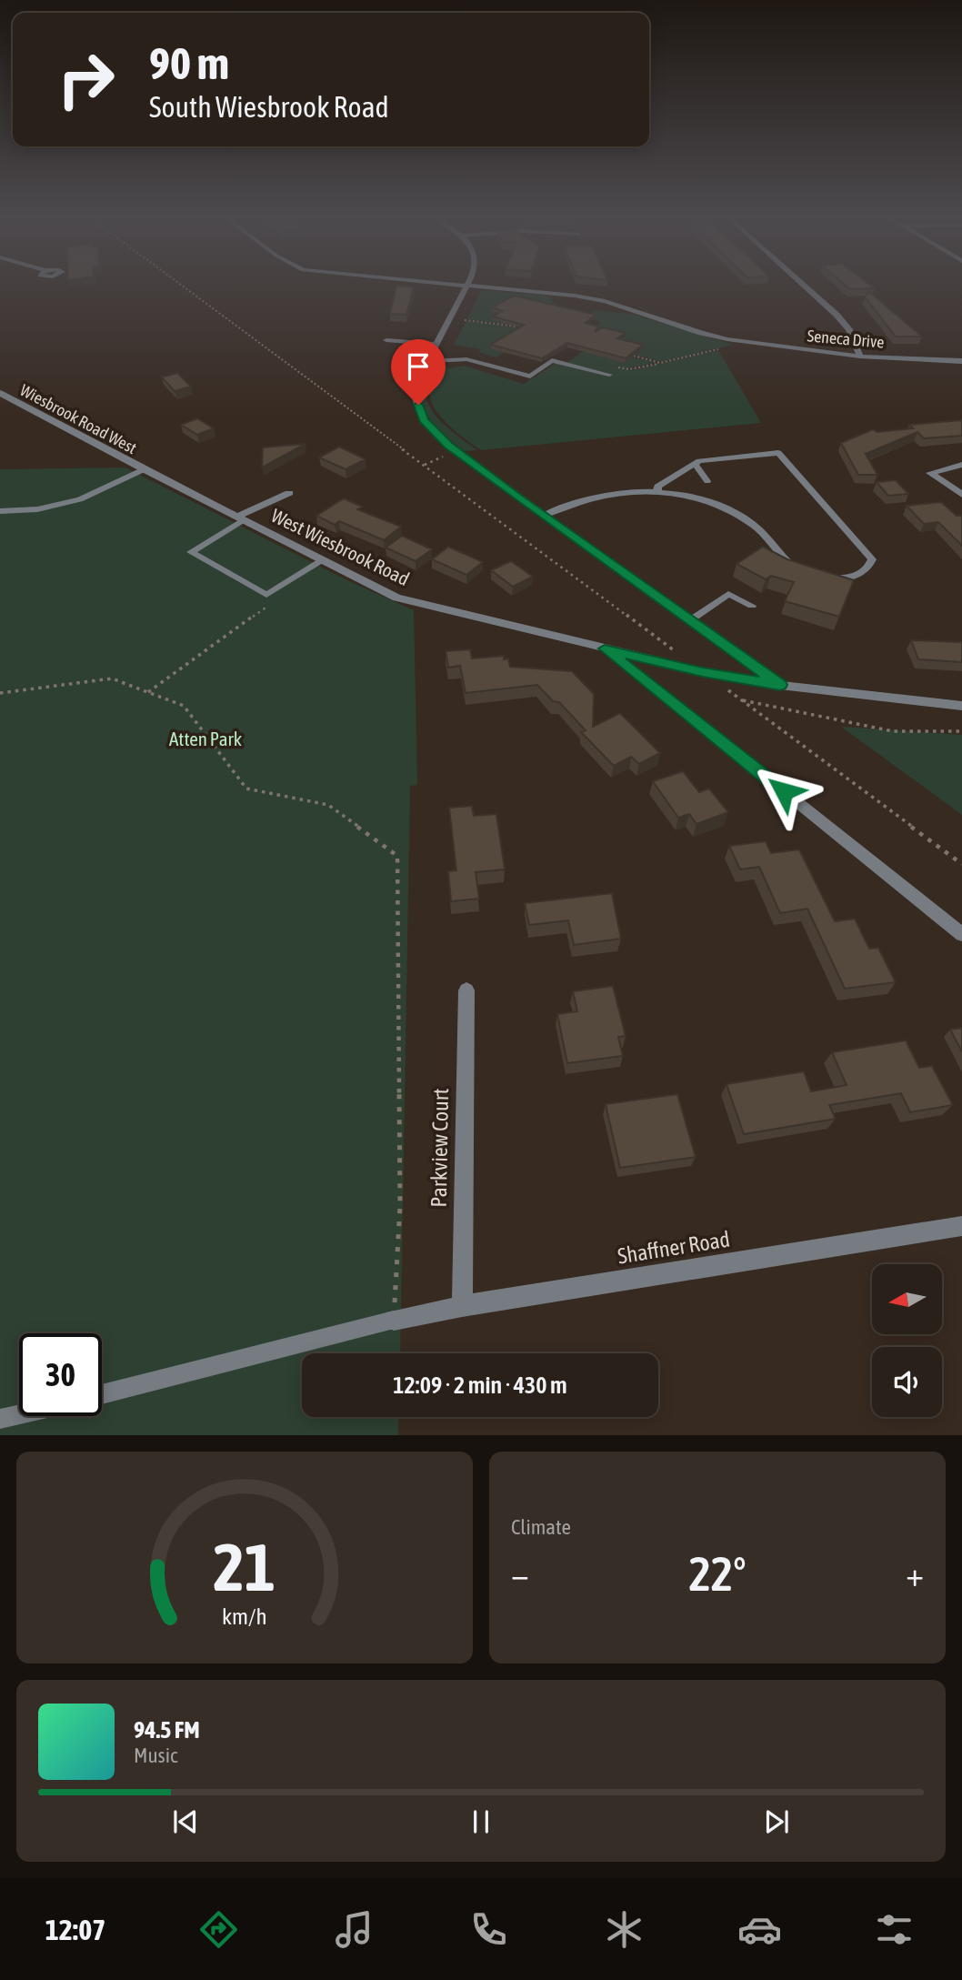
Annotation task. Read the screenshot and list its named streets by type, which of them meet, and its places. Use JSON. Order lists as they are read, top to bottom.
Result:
{
  "streets": {
    "street": [
      "Seneca Drive",
      "Wiesbrook Road West",
      "West Wiesbrook Road",
      "Parkview Court",
      "Shaffner Road"
    ]
  },
  "crossings": [
    ["Wiesbrook Road West", "West Wiesbrook Road"],
    ["Parkview Court", "Shaffner Road"]
  ],
  "parks": ["Atten Park"],
  "north": "left",
  "page": {
    "turn": ["90 m", "South Wiesbrook Road"],
    "limit": "30",
    "trip": "12:09 · 2 min · 430 m",
    "tile": "Climate",
    "heat": ["−", "22°", "+"],
    "song": ["94.5 FM", "Music"],
    "tabs": "12:07",
    "gauge": ["21", "km/h"]
  }
}
